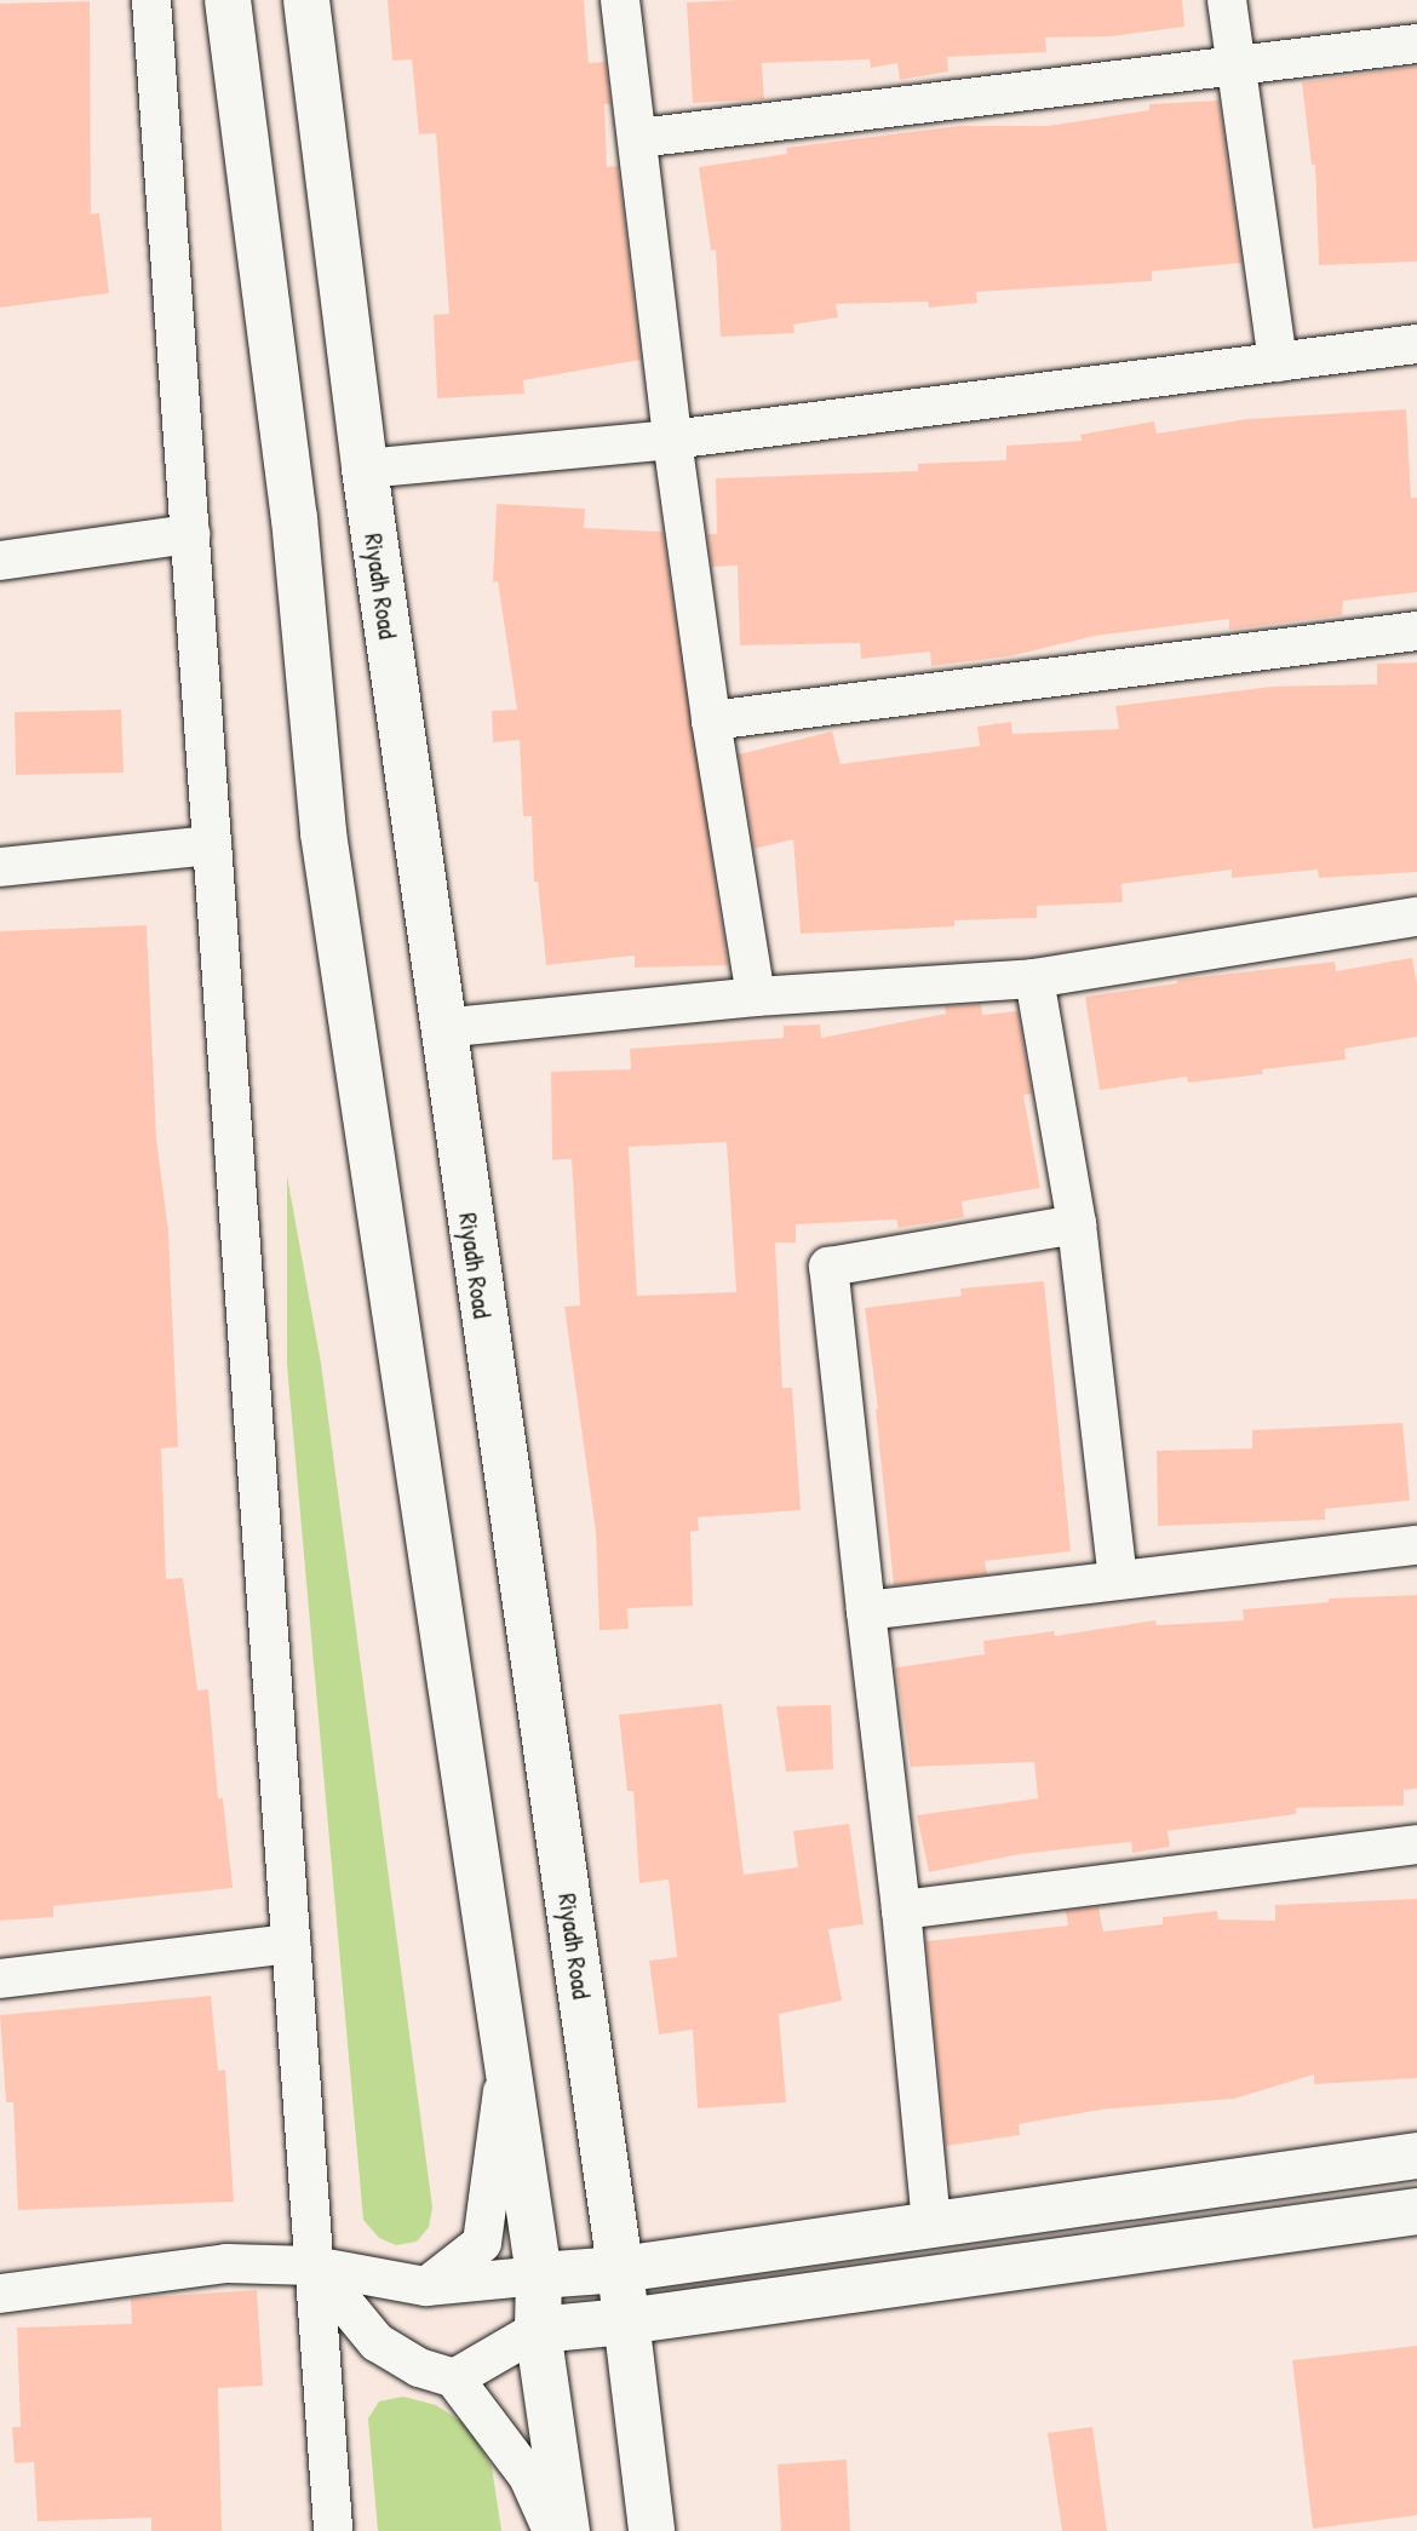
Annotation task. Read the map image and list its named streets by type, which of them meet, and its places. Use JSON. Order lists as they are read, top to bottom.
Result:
{
  "streets": {
    "street": ["Riyadh Road"]
  }
}
